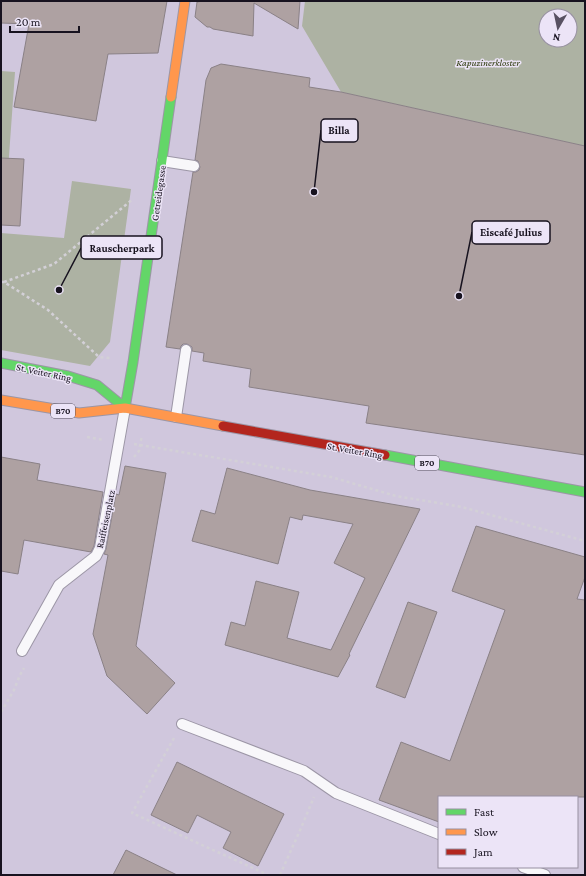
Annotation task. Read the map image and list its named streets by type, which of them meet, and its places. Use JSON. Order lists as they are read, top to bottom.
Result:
{
  "streets": {
    "main road": ["Getreidegasse", "St. Veiter Ring", "B70"],
    "lane": ["Raiffeisenplatz"]
  },
  "crossings": [
    ["Getreidegasse", "St. Veiter Ring"],
    ["Getreidegasse", "Raiffeisenplatz"],
    ["St. Veiter Ring", "Raiffeisenplatz"]
  ],
  "parks": ["Kapuzinerkloster"],
  "places": ["Billa", "Rauscherpark", "Eiscafé Julius"],
  "legend": ["Fast", "Slow", "Jam"],
  "scale_bar": "20 m",
  "north": "bottom"
}
